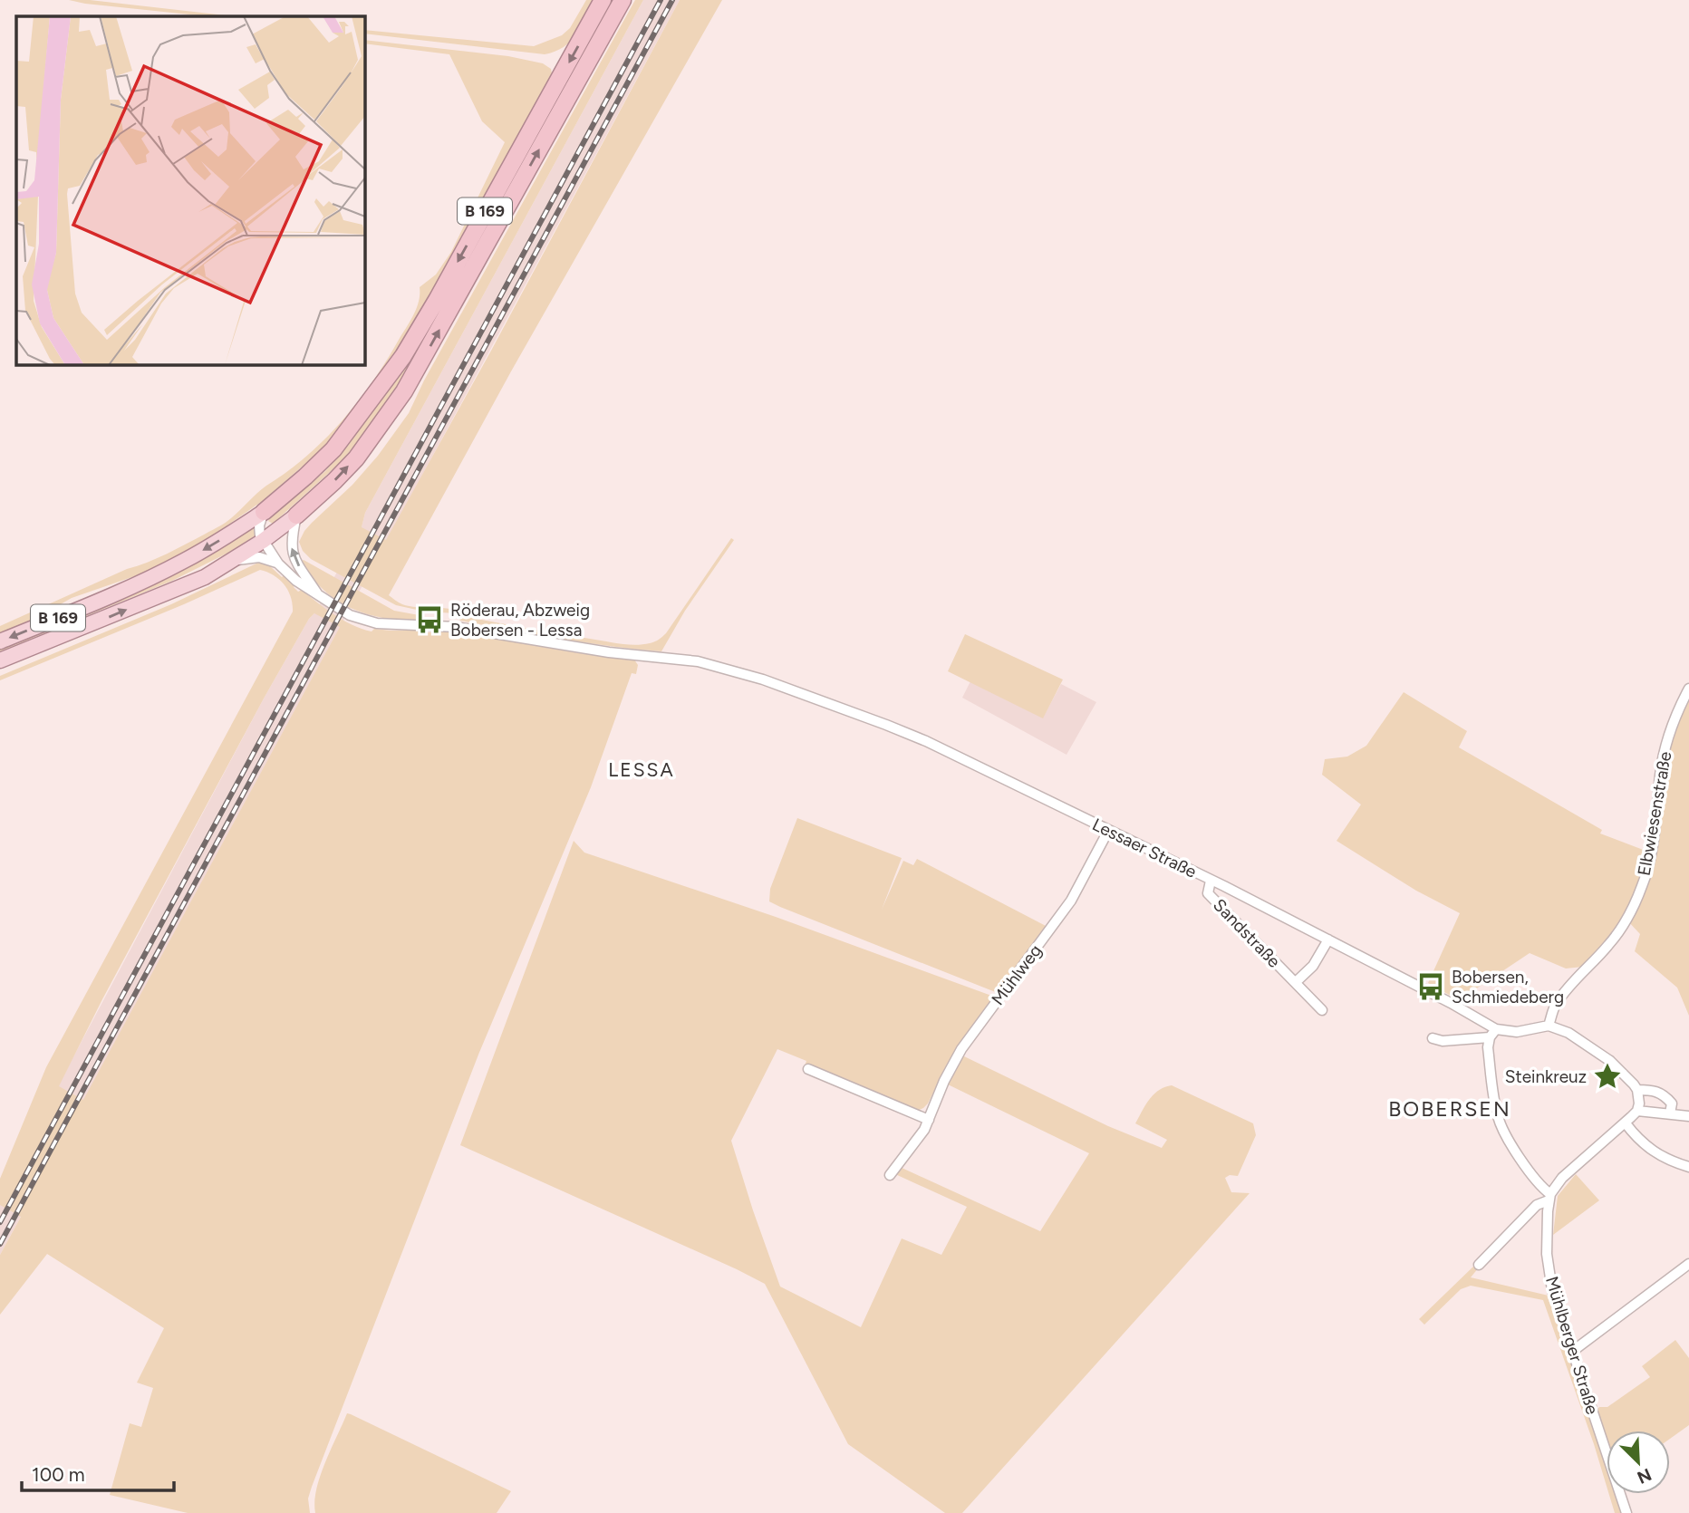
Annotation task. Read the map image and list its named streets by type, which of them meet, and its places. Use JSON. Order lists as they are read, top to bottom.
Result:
{
  "streets": {
    "highway": ["B 169"],
    "street": [
      "Elbwiesenstraße",
      "Lessaer Straße",
      "Sandstraße",
      "Mühlweg",
      "Mühlberger Straße"
    ]
  },
  "crossings": [
    ["B 169", "Lessaer Straße"],
    ["Elbwiesenstraße", "Lessaer Straße"],
    ["Lessaer Straße", "Sandstraße"],
    ["Lessaer Straße", "Mühlweg"]
  ],
  "districts": ["LESSA", "BOBERSEN"],
  "places": {
    "bus stop": ["Röderau, Abzweig Bobersen - Lessa", "Bobersen, Schmiedeberg"],
    "place": ["Steinkreuz"]
  },
  "scale_bar": "100 m",
  "north": "bottom right"
}
